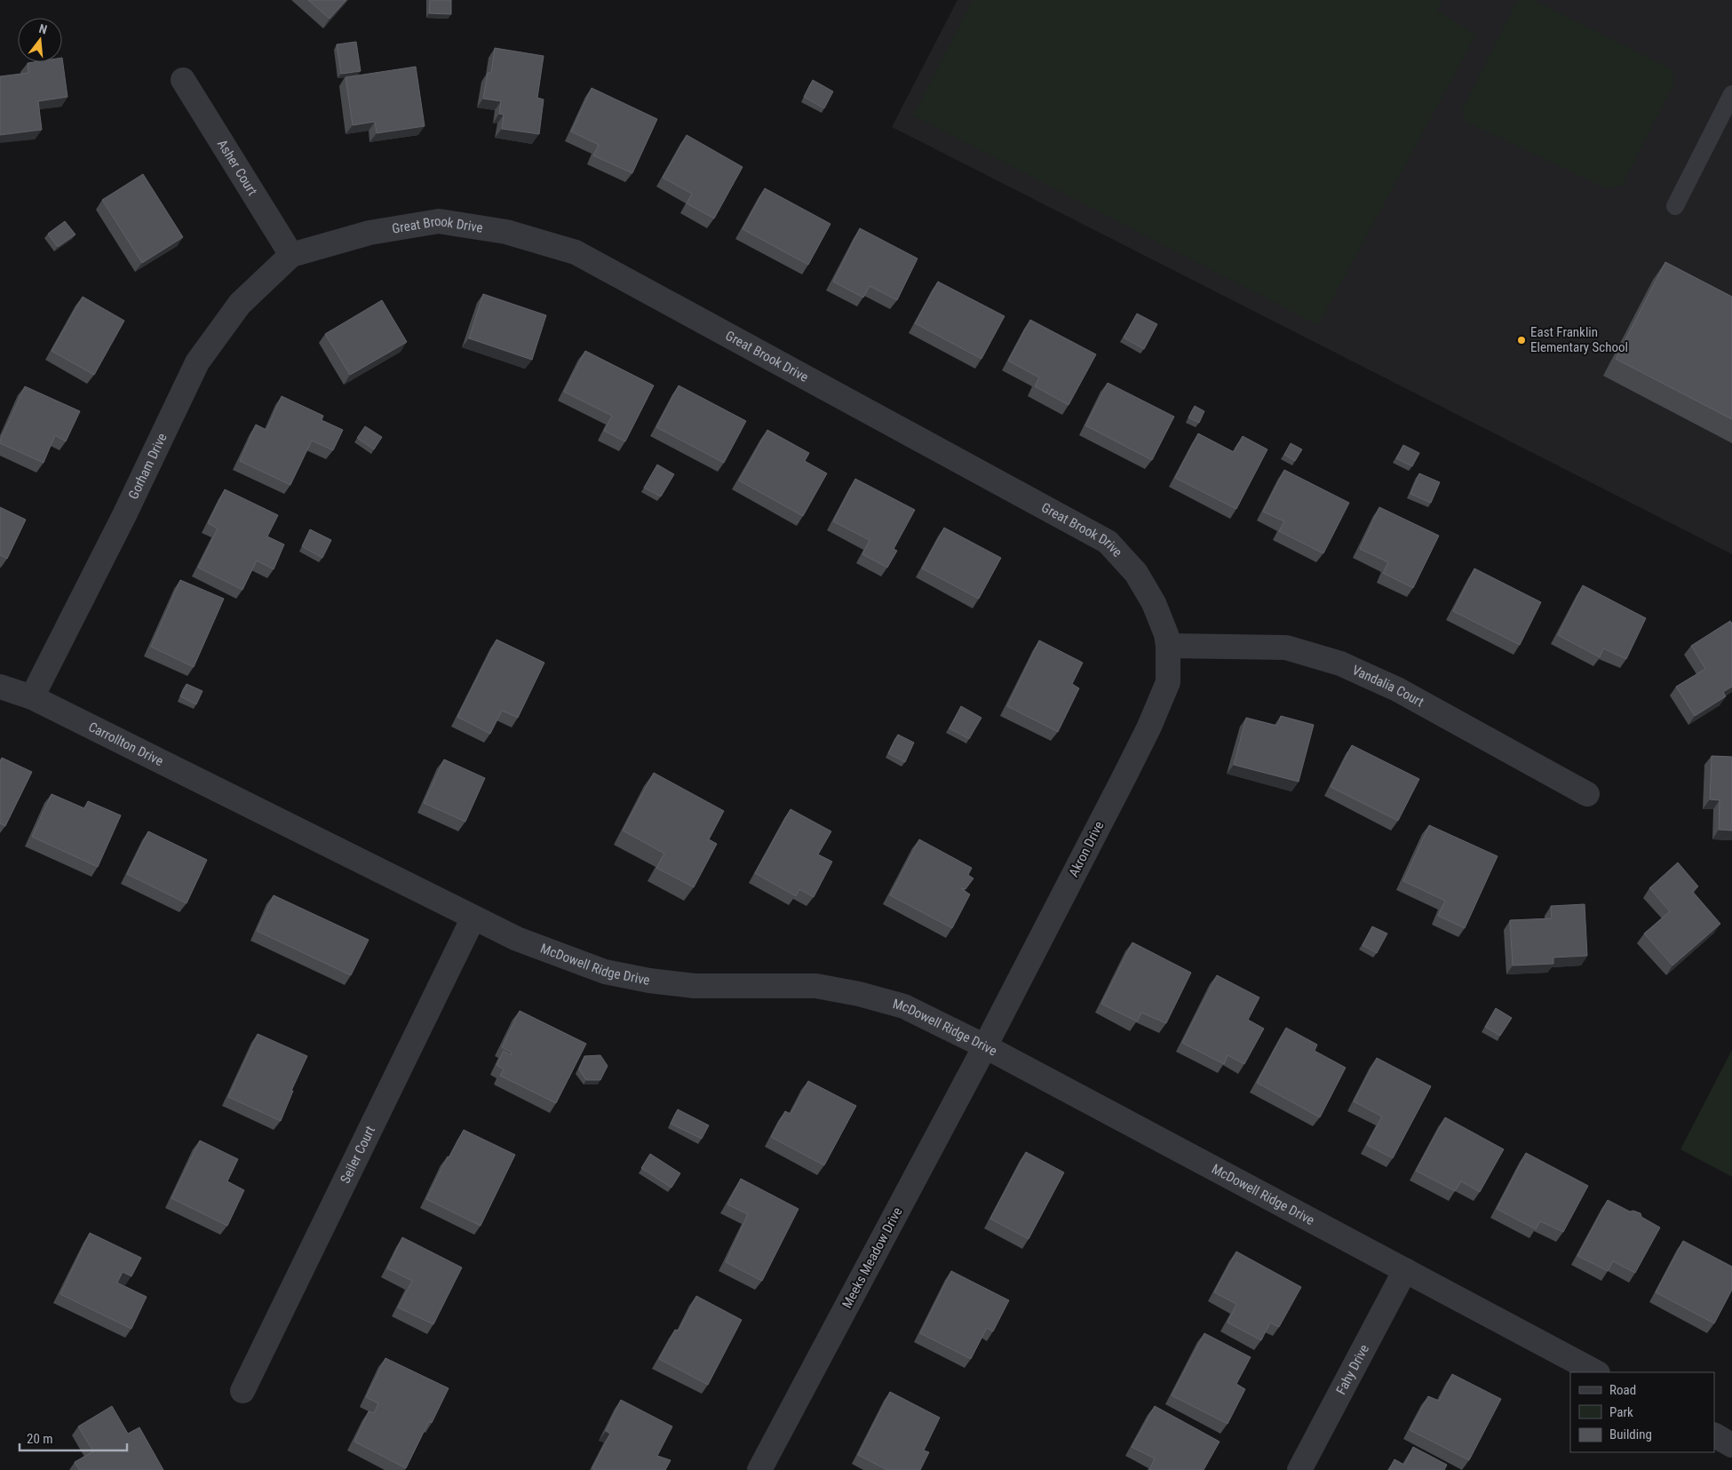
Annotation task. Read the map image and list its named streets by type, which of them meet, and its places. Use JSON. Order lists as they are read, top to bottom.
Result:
{
  "streets": {
    "street": [
      "Asher Court",
      "Great Brook Drive",
      "Gorham Drive",
      "Vandalia Court",
      "Carrollton Drive",
      "Akron Drive",
      "McDowell Ridge Drive",
      "Seiler Court",
      "Meeks Meadow Drive",
      "Fahy Drive"
    ]
  },
  "crossings": [
    ["Asher Court", "Great Brook Drive"],
    ["Asher Court", "Gorham Drive"],
    ["Great Brook Drive", "Gorham Drive"],
    ["Great Brook Drive", "Vandalia Court"],
    ["Great Brook Drive", "Akron Drive"],
    ["Gorham Drive", "Carrollton Drive"],
    ["Vandalia Court", "Akron Drive"],
    ["Carrollton Drive", "McDowell Ridge Drive"],
    ["Akron Drive", "McDowell Ridge Drive"],
    ["Akron Drive", "Meeks Meadow Drive"],
    ["McDowell Ridge Drive", "Seiler Court"],
    ["McDowell Ridge Drive", "Meeks Meadow Drive"],
    ["McDowell Ridge Drive", "Fahy Drive"]
  ],
  "places": ["East Franklin Elementary School"],
  "legend": ["Road", "Park", "Building"],
  "scale_bar": "20 m",
  "north": "top"
}
